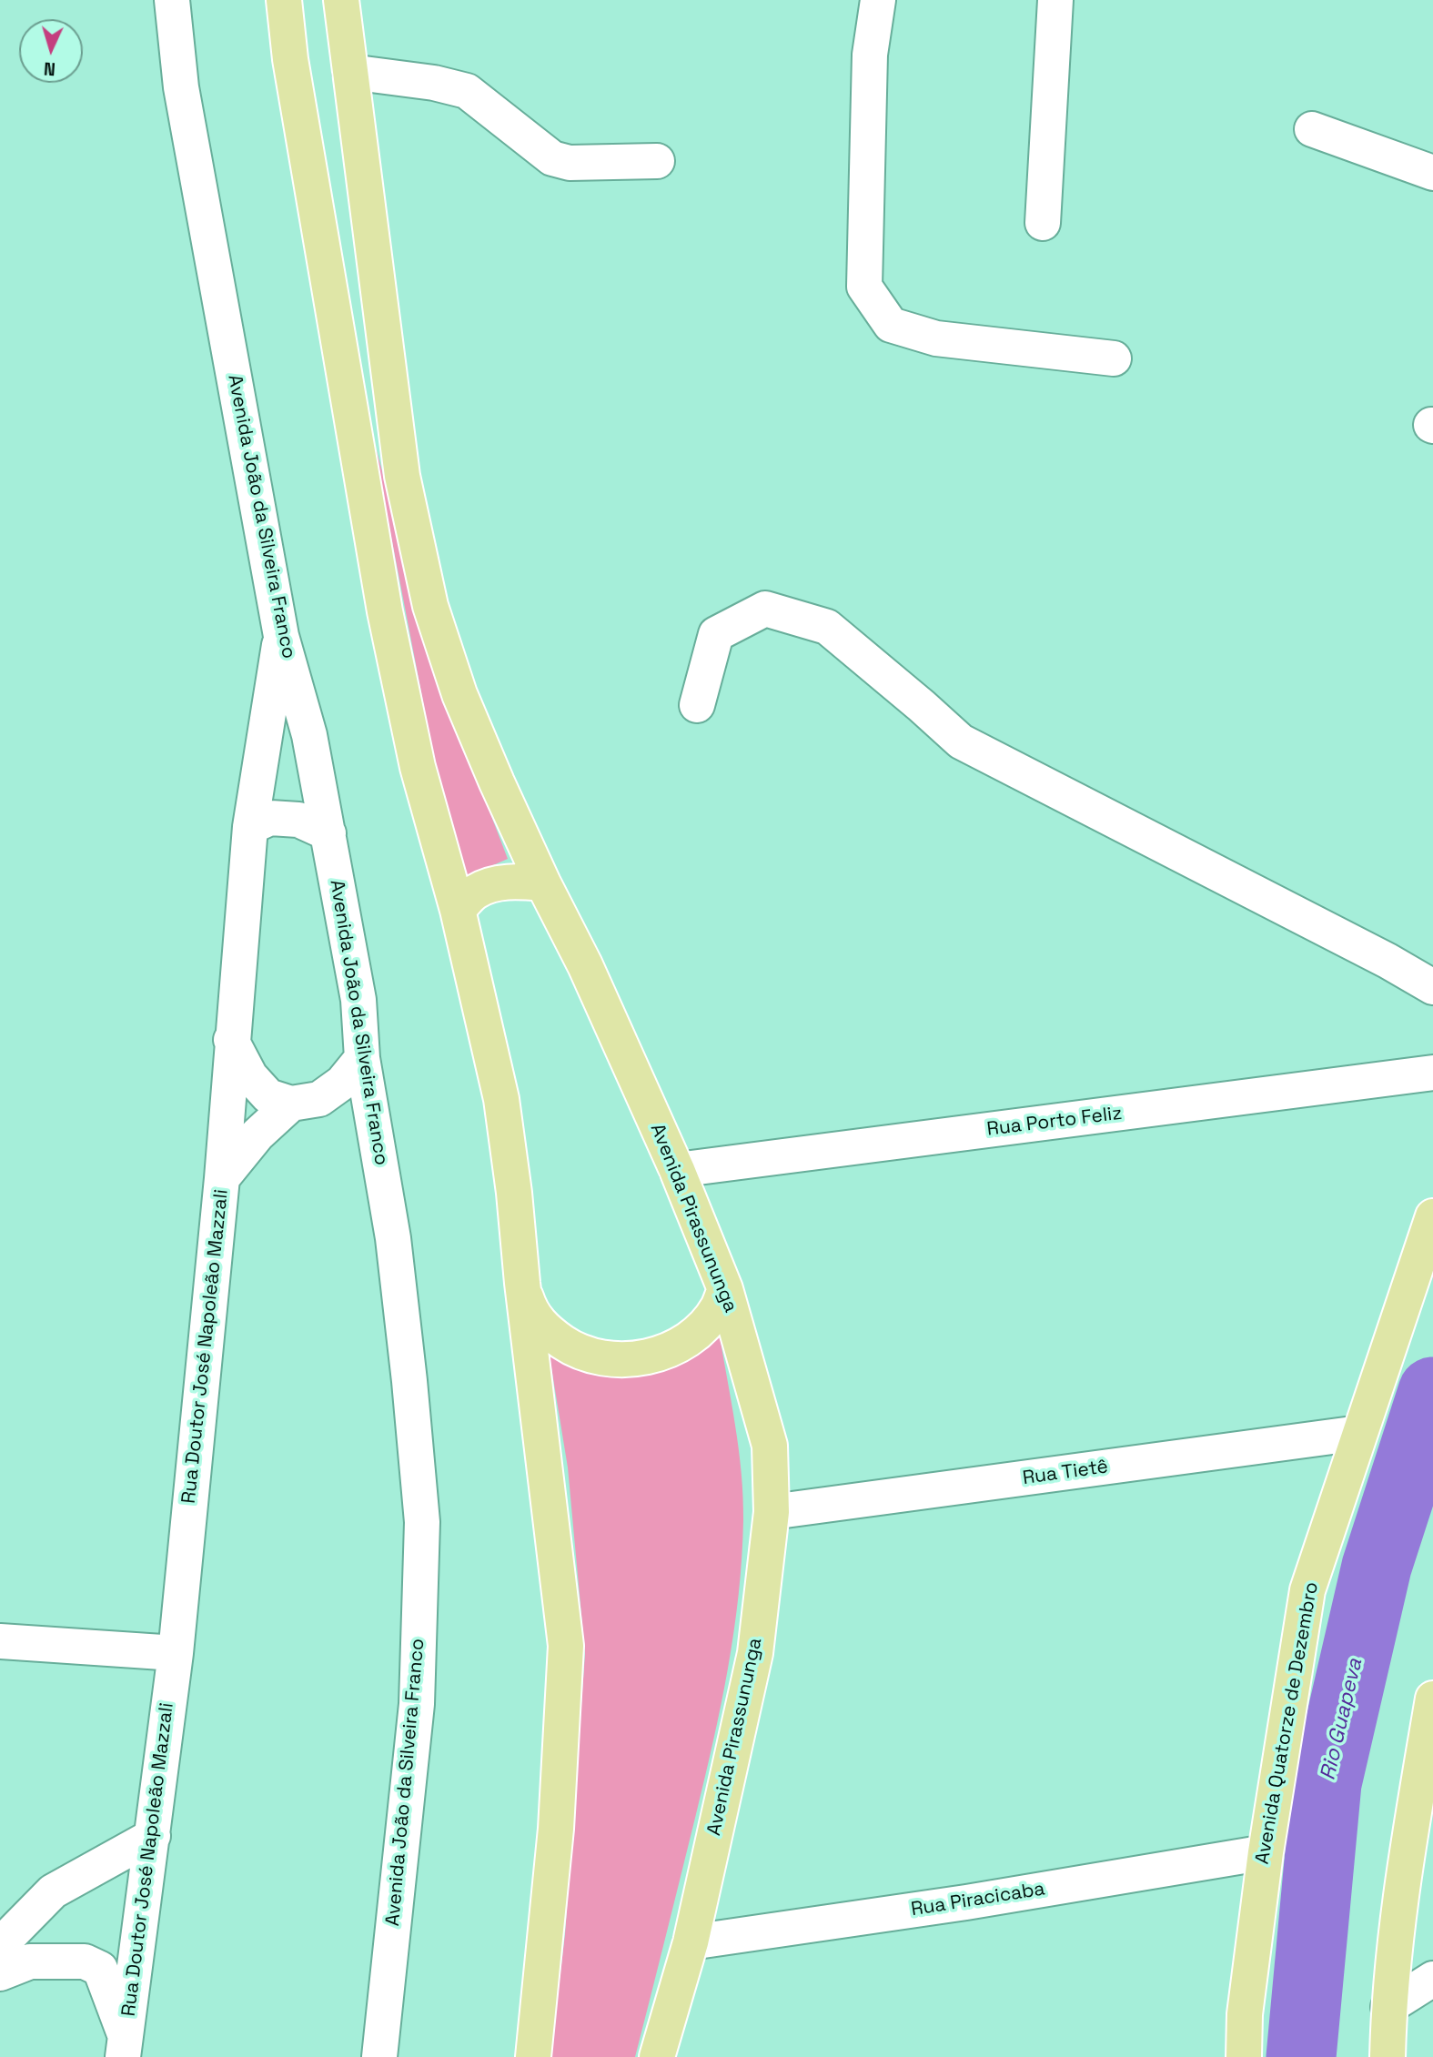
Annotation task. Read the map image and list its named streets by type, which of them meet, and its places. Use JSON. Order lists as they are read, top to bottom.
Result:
{
  "streets": {
    "main road": ["Avenida Pirassununga", "Avenida Quatorze de Dezembro"],
    "street": [
      "Avenida João da Silveira Franco",
      "Rua Porto Feliz",
      "Rua Doutor José Napoleão Mazzali",
      "Rua Tietê",
      "Rua Piracicaba"
    ]
  },
  "crossings": [
    ["Avenida João da Silveira Franco", "Rua Doutor José Napoleão Mazzali"],
    ["Rua Porto Feliz", "Avenida Pirassununga"],
    ["Avenida Pirassununga", "Rua Tietê"],
    ["Avenida Pirassununga", "Rua Piracicaba"],
    ["Rua Tietê", "Avenida Quatorze de Dezembro"],
    ["Avenida Quatorze de Dezembro", "Rua Piracicaba"]
  ],
  "water": ["Rio Guapeva"],
  "north": "bottom"
}
